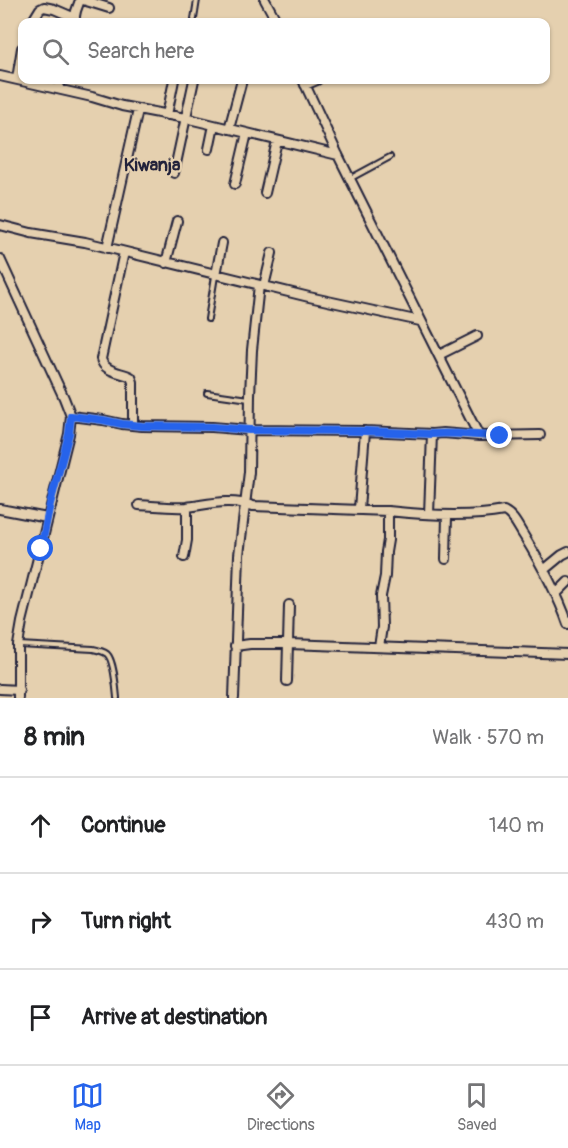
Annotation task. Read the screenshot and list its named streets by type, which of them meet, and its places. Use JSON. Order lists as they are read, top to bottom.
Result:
{
  "districts": ["Kiwanja"],
  "page": {
    "search": "Search here",
    "heading": ["8 min", "Walk · 570 m"],
    "list": [
      ["Continue", "140 m"],
      ["Turn right", "430 m"],
      "Arrive at destination"
    ],
    "nav": ["Map", "Directions", "Saved"]
  }
}
